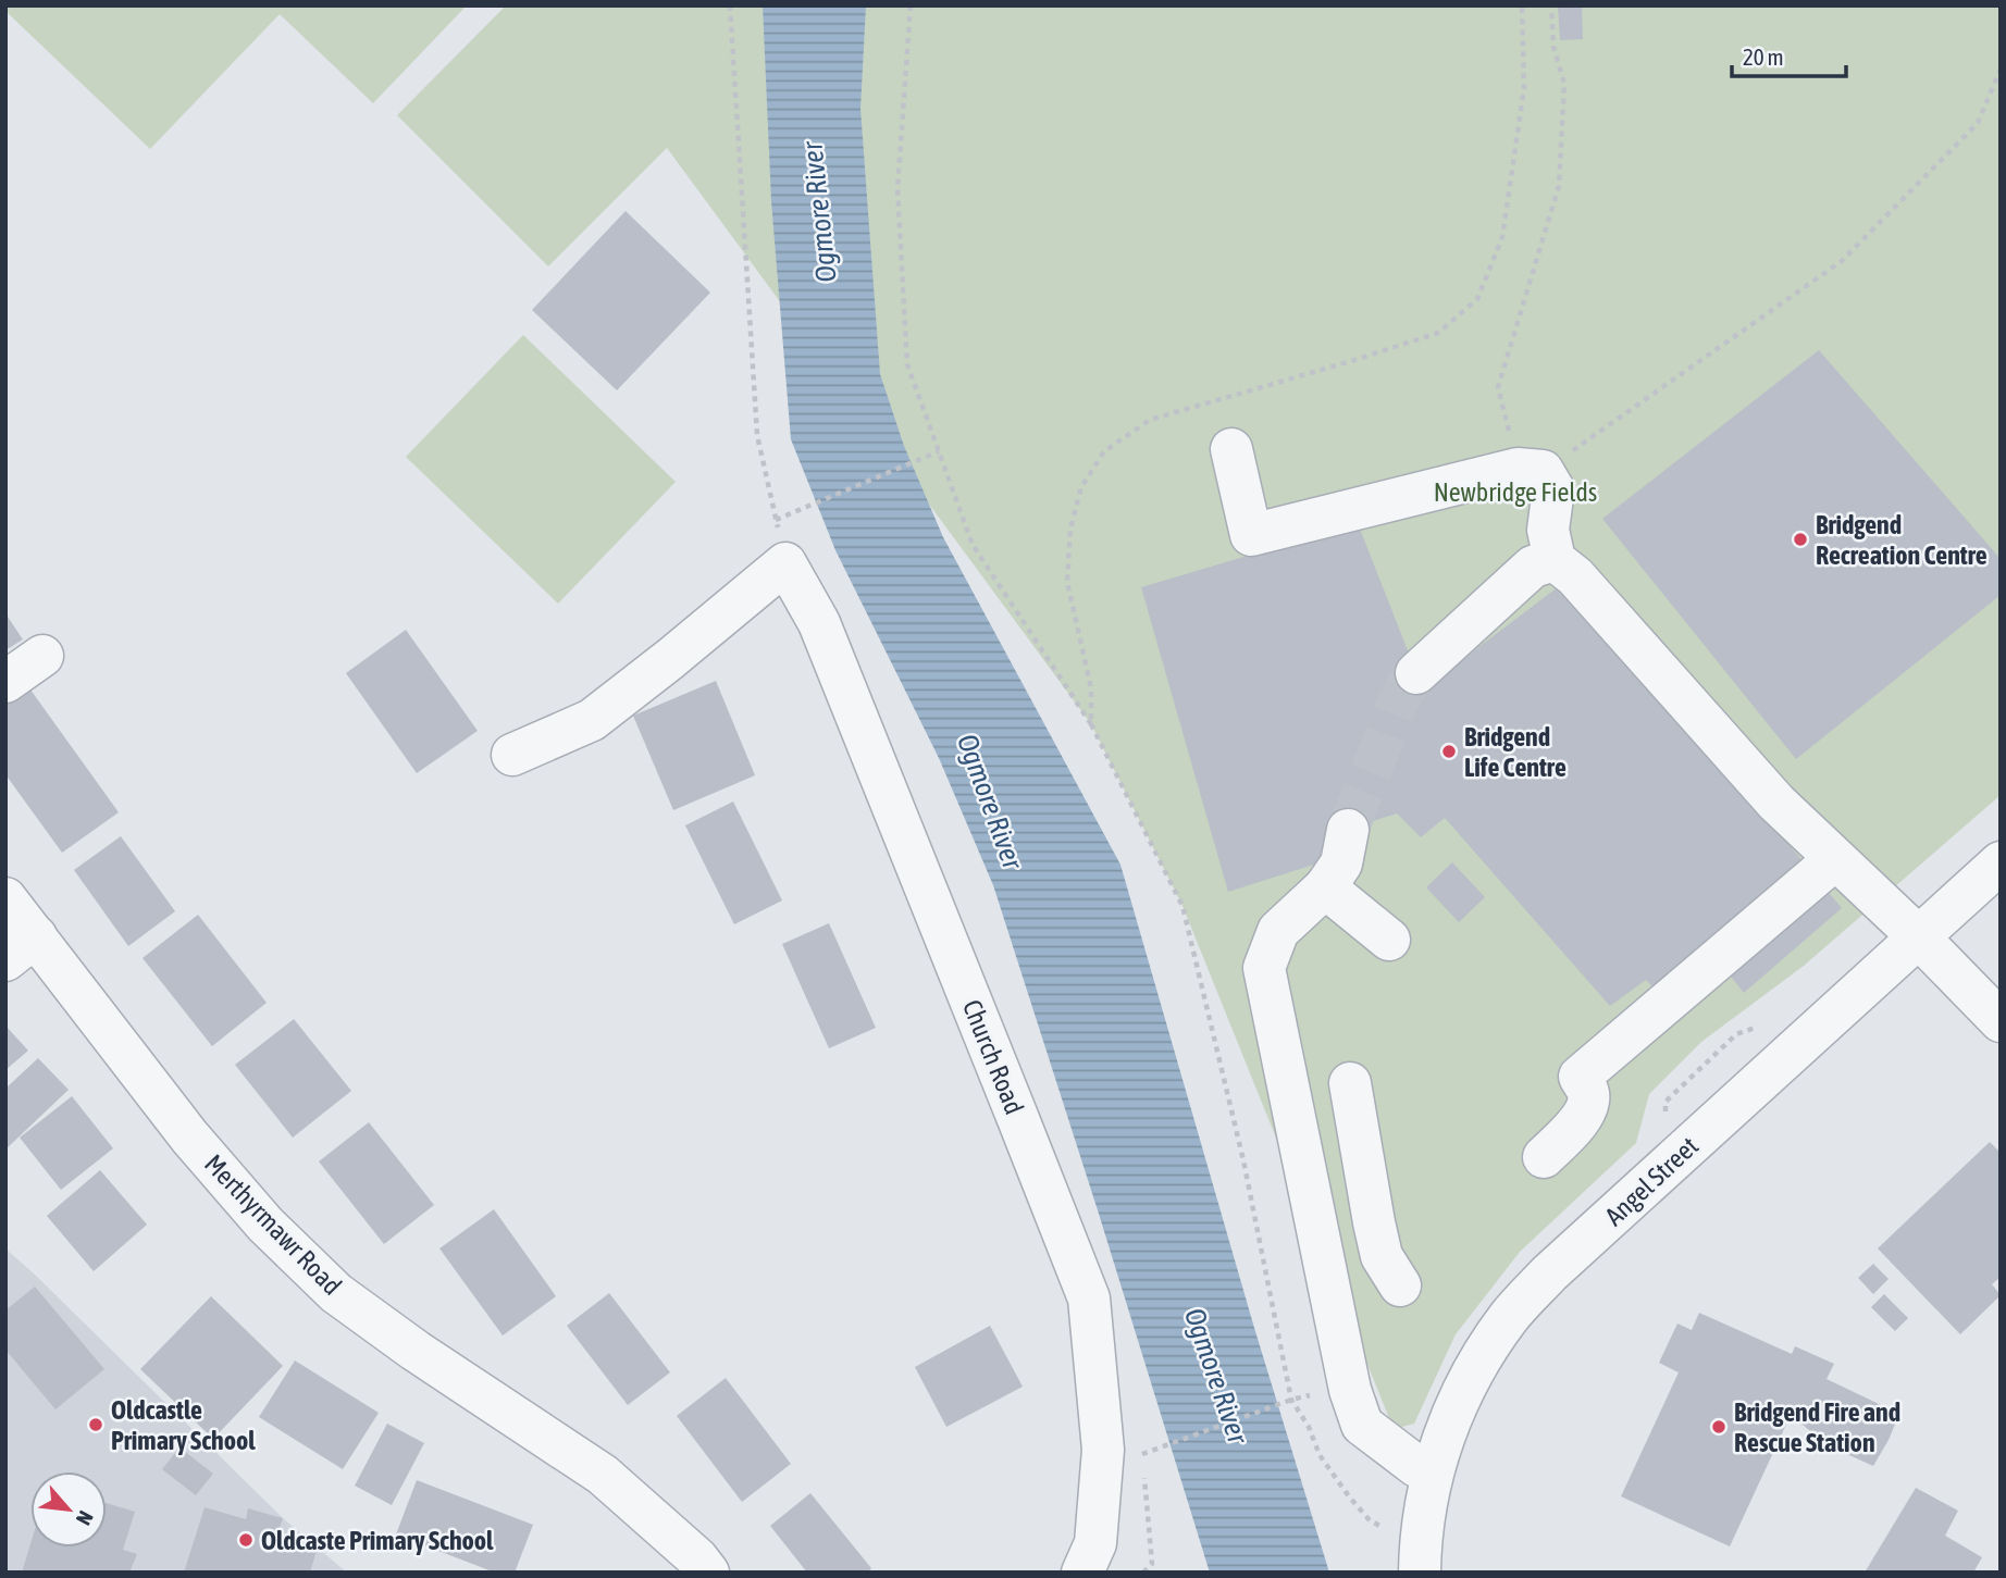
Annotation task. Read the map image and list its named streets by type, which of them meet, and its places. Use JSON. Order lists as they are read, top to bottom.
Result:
{
  "streets": {
    "street": ["Church Road", "Angel Street", "Merthyrmawr Road"]
  },
  "water": ["Ogmore River"],
  "parks": ["Newbridge Fields"],
  "places": [
    "Bridgend Recreation Centre",
    "Bridgend Life Centre",
    "Oldcastle Primary School",
    "Bridgend Fire and Rescue Station",
    "Oldcaste Primary School"
  ],
  "scale_bar": "20 m",
  "north": "bottom right"
}
